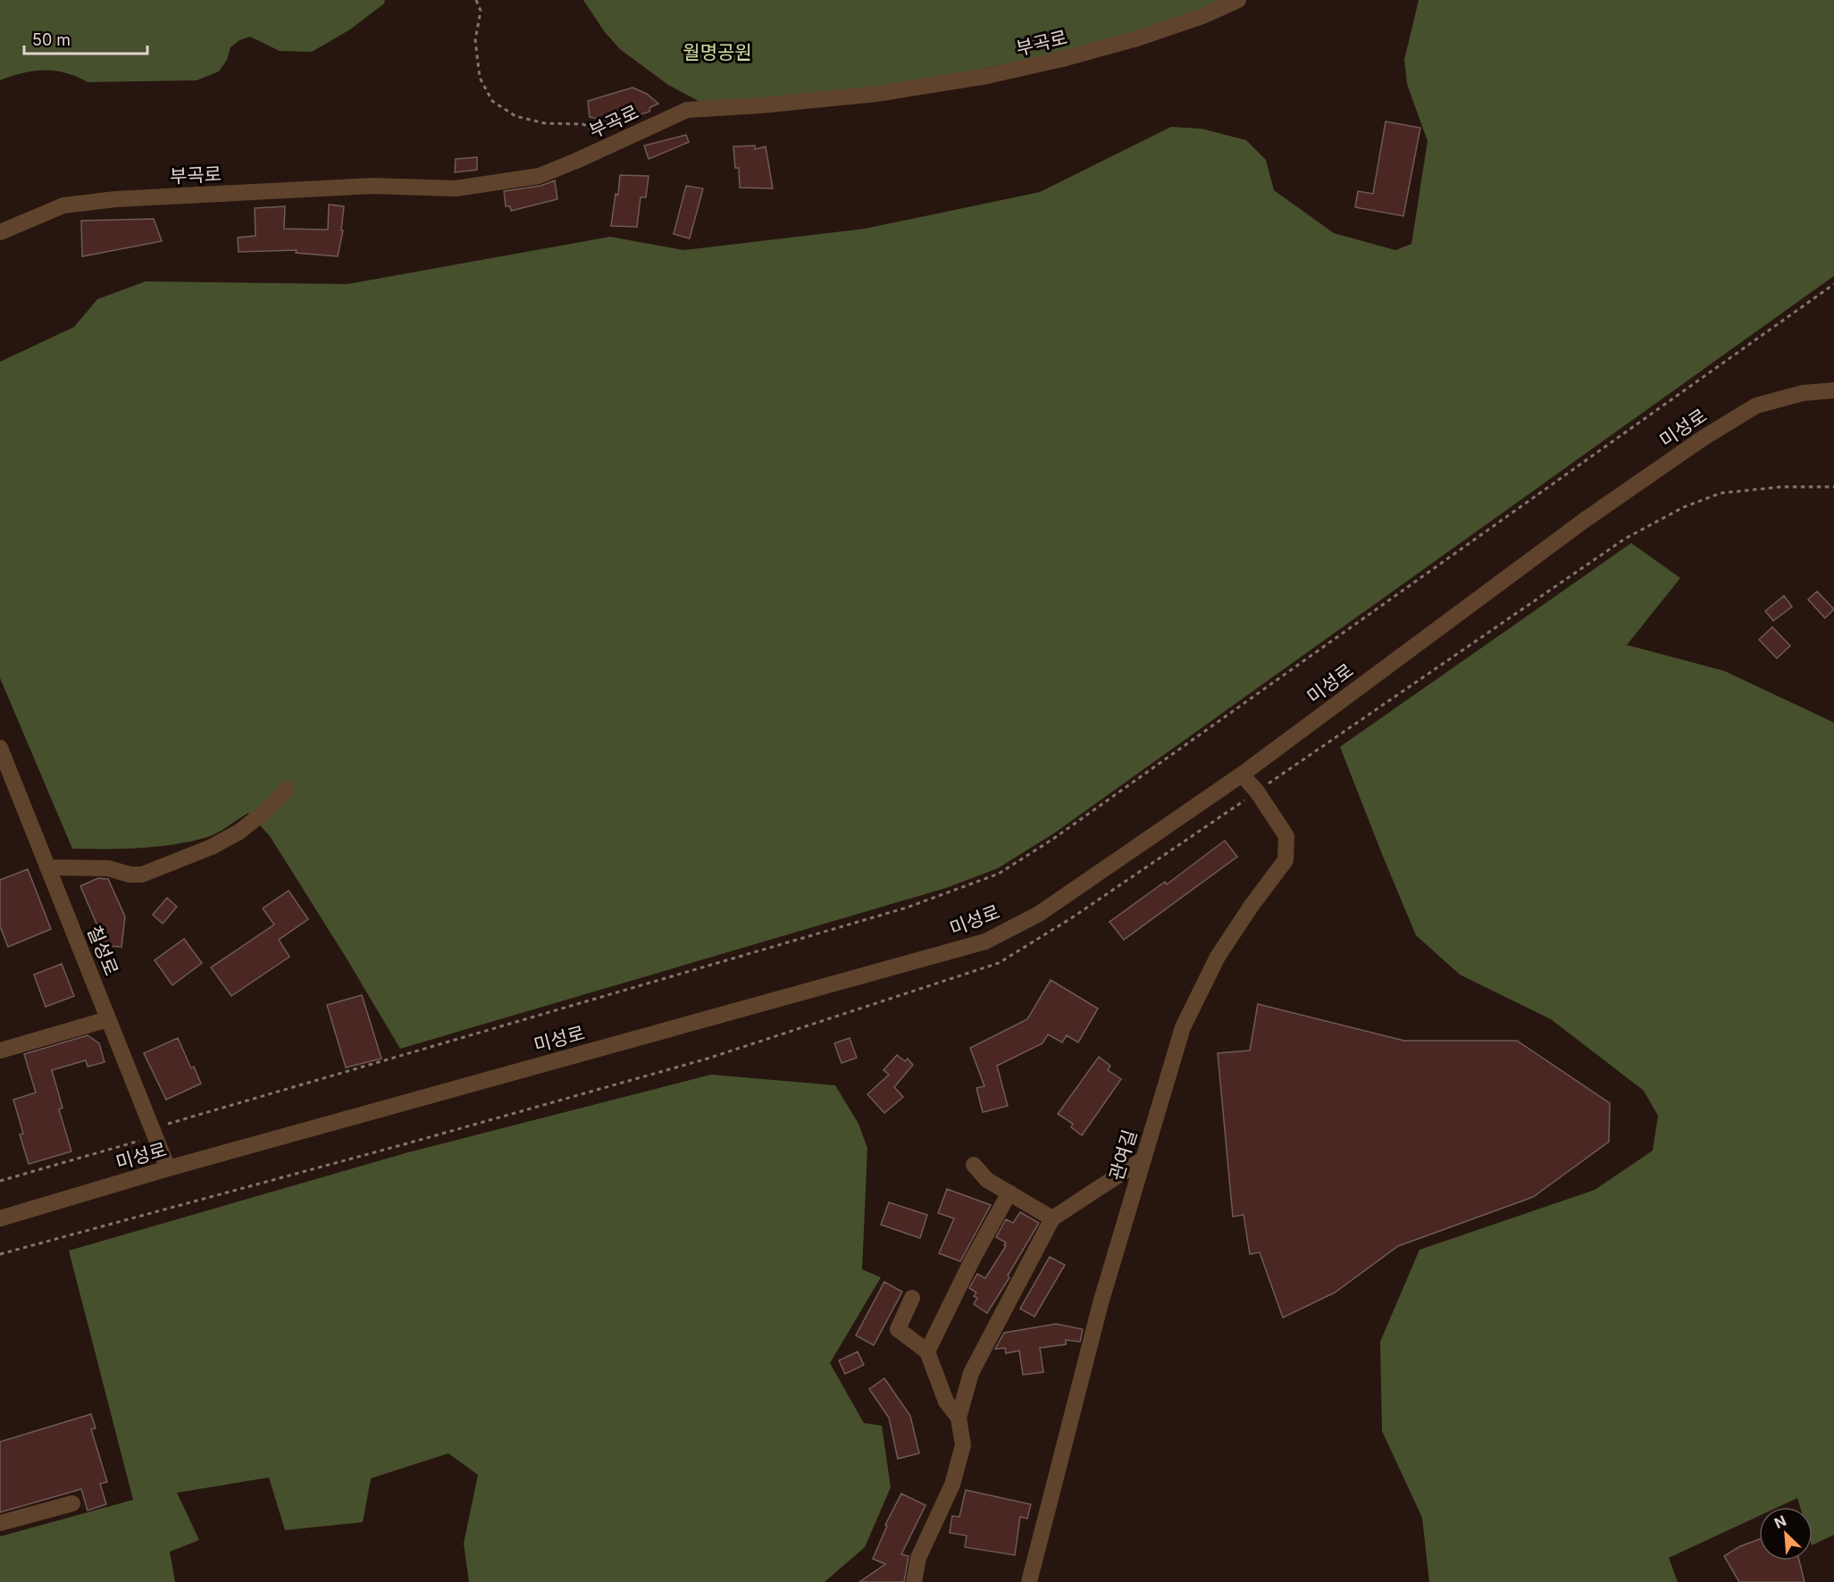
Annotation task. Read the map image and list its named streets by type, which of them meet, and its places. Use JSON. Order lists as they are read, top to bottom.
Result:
{
  "streets": {
    "street": [
      "부곡로",
      "미성로",
      "칠성로",
      "관여길"
    ]
  },
  "crossings": [
    ["미성로", "칠성로"],
    ["미성로", "관여길"]
  ],
  "parks": ["월명공원"],
  "scale_bar": "50 m",
  "north": "top left"
}
